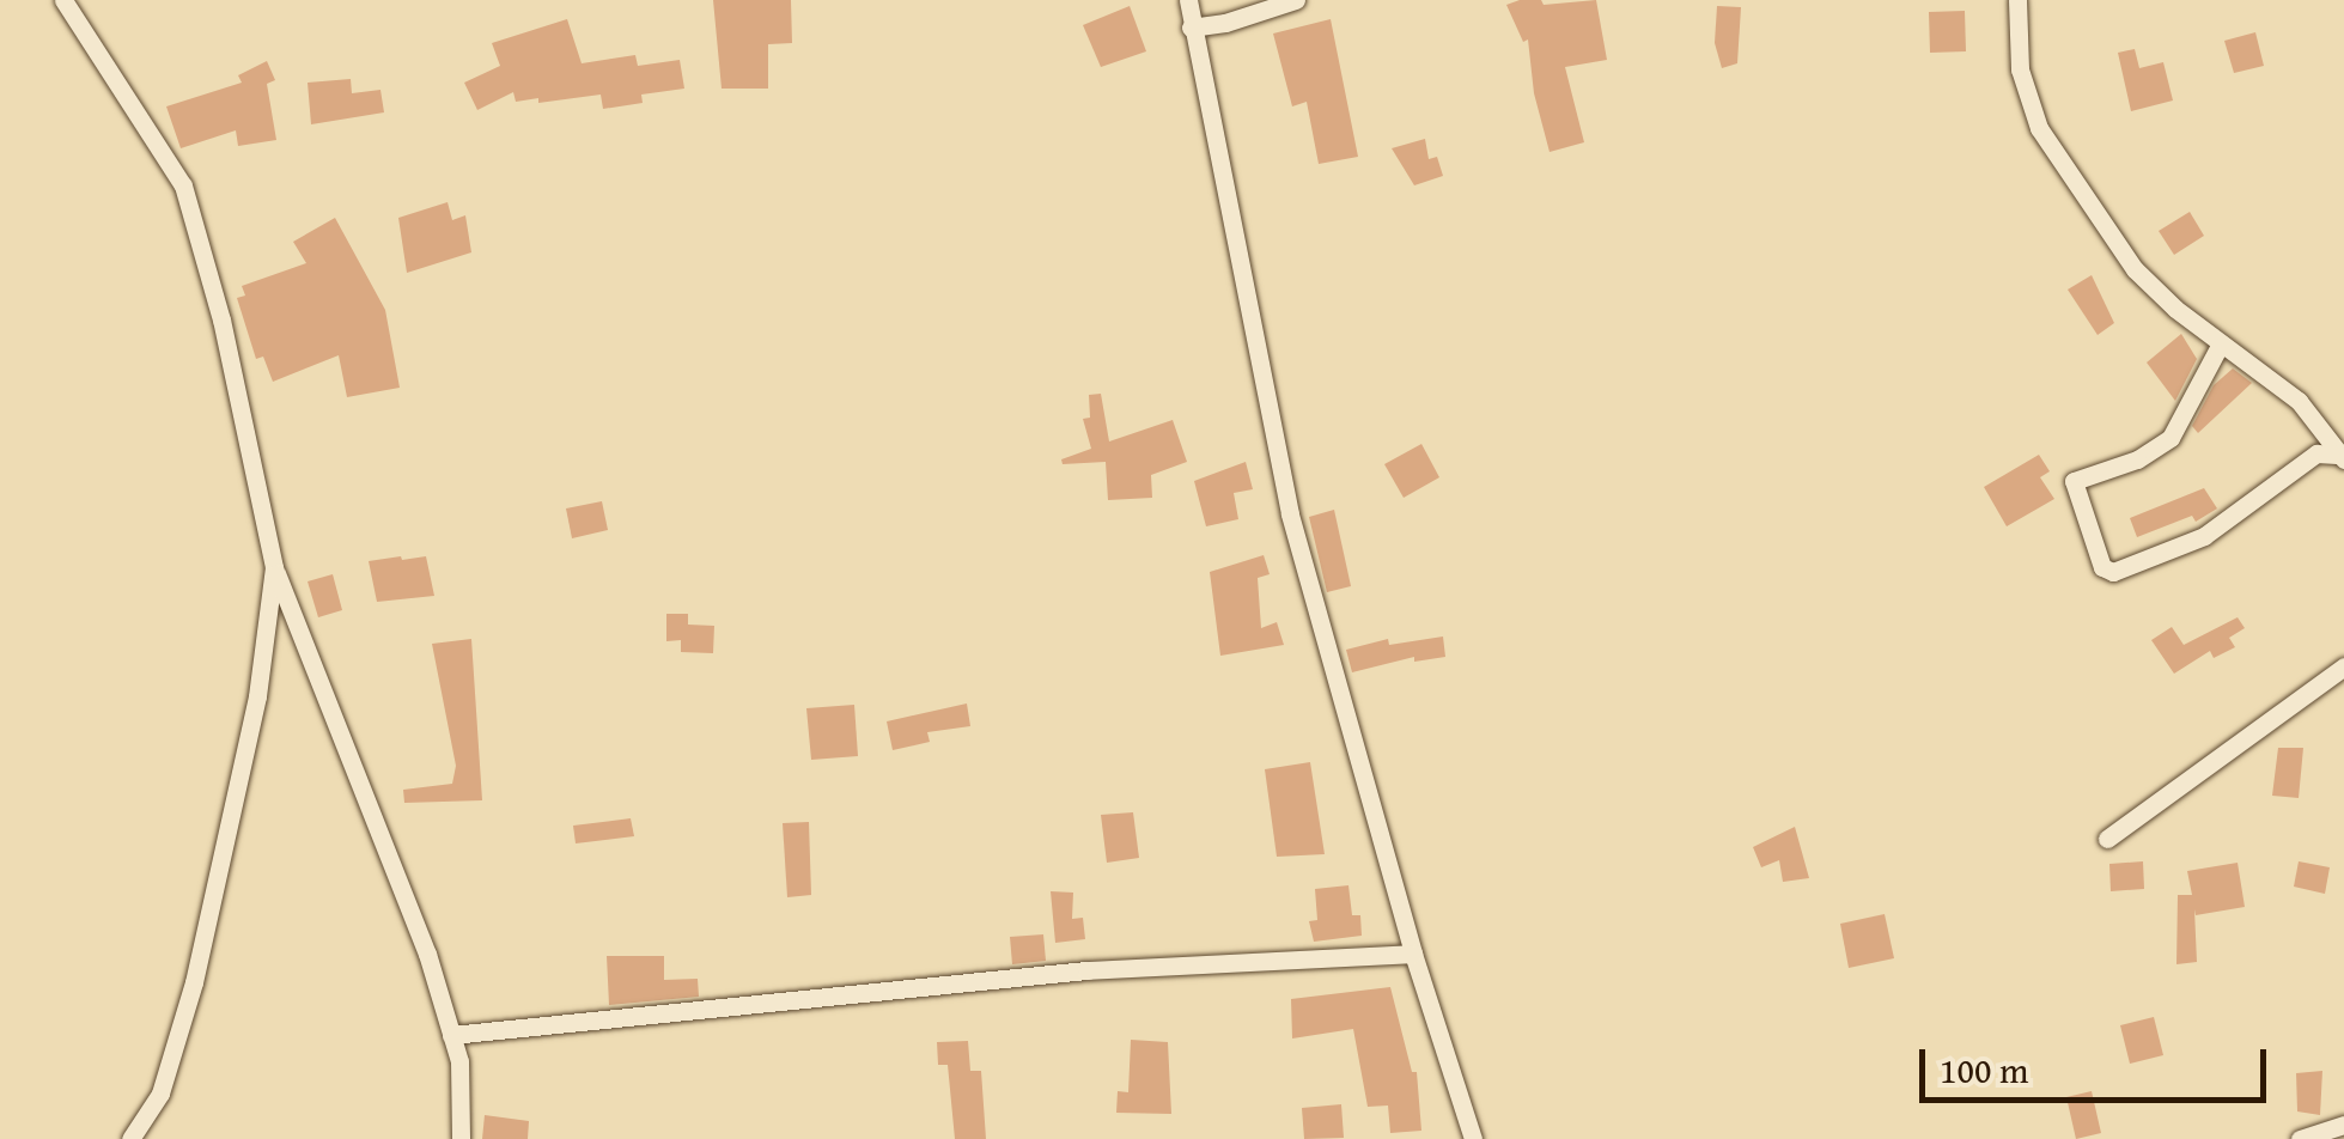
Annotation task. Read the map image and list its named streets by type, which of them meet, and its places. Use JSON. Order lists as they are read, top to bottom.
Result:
{
  "scale_bar": "100 m"
}
